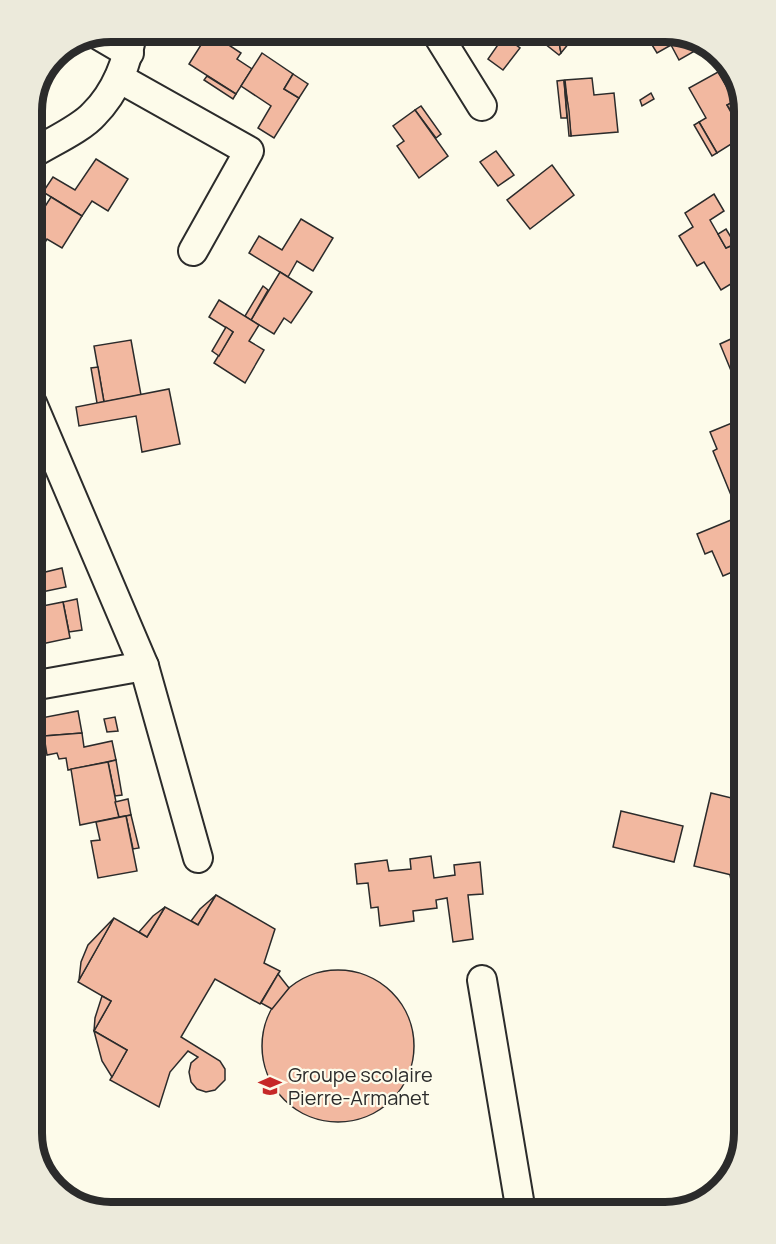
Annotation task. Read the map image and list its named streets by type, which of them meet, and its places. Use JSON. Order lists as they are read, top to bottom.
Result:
{
  "places": {
    "school or university": ["Groupe scolaire Pierre-Armanet"]
  }
}
